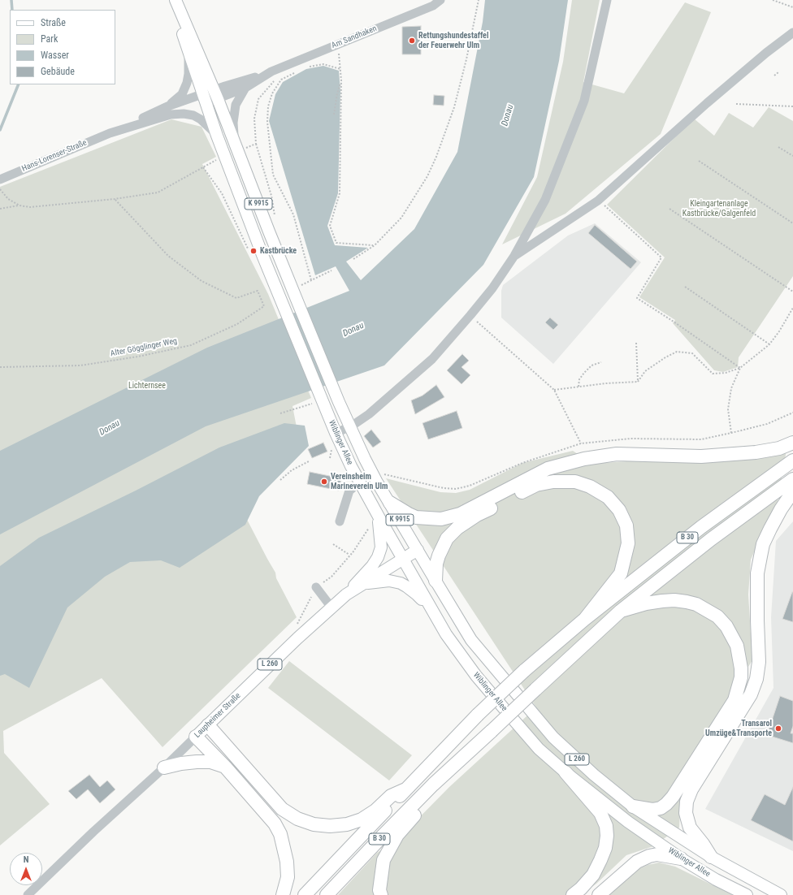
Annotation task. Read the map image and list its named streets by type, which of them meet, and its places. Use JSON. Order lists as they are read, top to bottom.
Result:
{
  "streets": {
    "highway": ["B 30"],
    "main road": [
      "K 9915",
      "Wiblinger Allee",
      "L 260",
      "Laupheimer Straße"
    ],
    "street": ["Am Sandhaken", "Hans-Lorenser-Straße"],
    "path": ["Alter Gögglinger Weg"]
  },
  "crossings": [
    ["Am Sandhaken", "Hans-Lorenser-Straße"],
    ["Am Sandhaken", "K 9915"],
    ["Hans-Lorenser-Straße", "K 9915"],
    ["Hans-Lorenser-Straße", "Wiblinger Allee"],
    ["K 9915", "Wiblinger Allee"],
    ["Wiblinger Allee", "L 260"],
    ["Wiblinger Allee", "Laupheimer Straße"],
    ["L 260", "Laupheimer Straße"]
  ],
  "water": ["Donau"],
  "parks": ["Kleingartenanlage Kastbrücke/Galgenfeld", "Lichternsee"],
  "places": [
    "Rettungshundestaffel der Feuerwehr Ulm",
    "Kastbrücke",
    "Vereinsheim Marineverein Ulm",
    "Transarol Umzüge&Transporte"
  ],
  "legend": [
    "Straße",
    "Park",
    "Wasser",
    "Gebäude"
  ],
  "north": "top"
}
